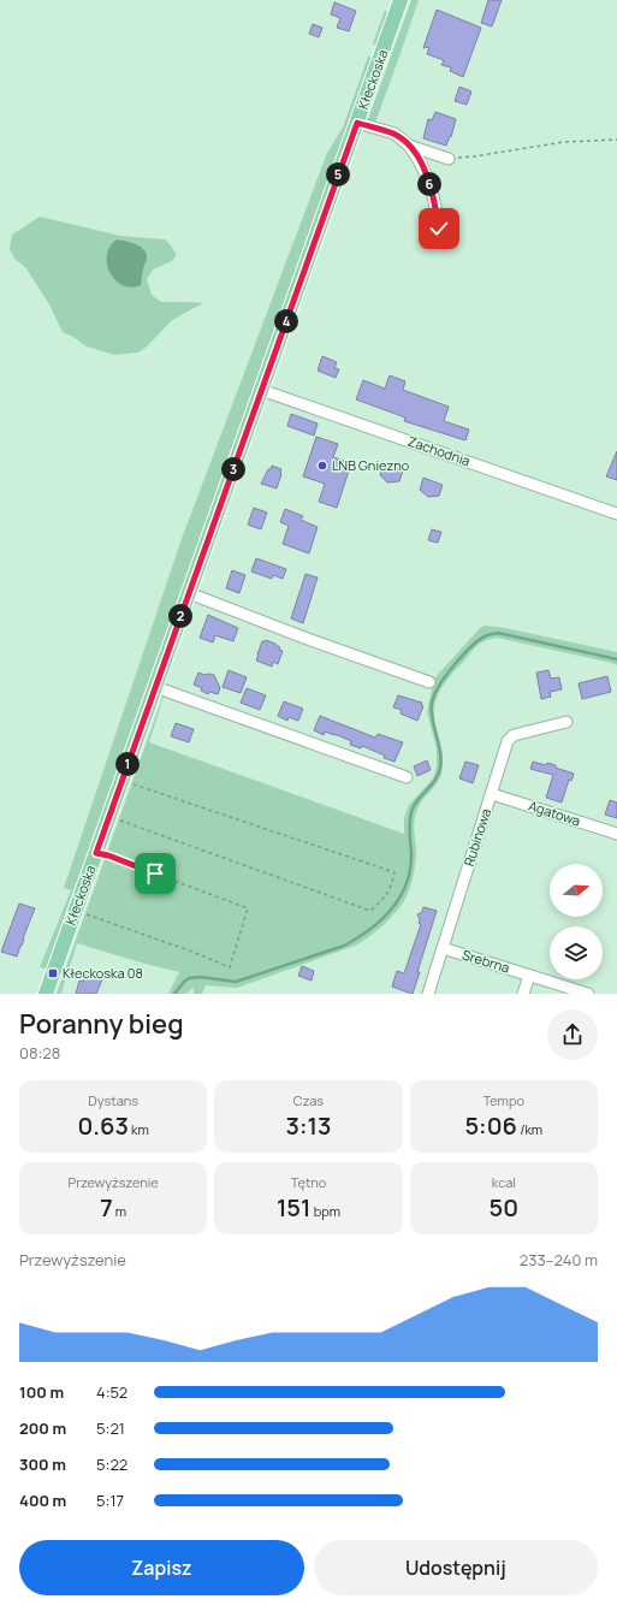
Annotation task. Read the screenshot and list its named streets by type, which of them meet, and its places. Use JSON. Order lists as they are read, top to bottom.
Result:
{
  "streets": {
    "main road": ["Kłeckoska"],
    "street": [
      "Zachodnia",
      "Agatowa",
      "Rubinowa",
      "Srebrna"
    ]
  },
  "crossings": [
    ["Kłeckoska", "Zachodnia"],
    ["Agatowa", "Rubinowa"],
    ["Rubinowa", "Srebrna"]
  ],
  "places": {
    "other": ["LNB Gniezno"],
    "transit": ["Kłeckoska 08"]
  },
  "north": "right",
  "page": {
    "pins": [
      "5",
      "6",
      "4",
      "3",
      "2",
      "1"
    ],
    "heading": ["Poranny bieg", "08:28"],
    "stats": [
      ["Dystans", "0.63 km"],
      ["Czas", "3:13"],
      ["Tempo", "5:06 /km"],
      ["Przewyższenie", "7 m"],
      ["Tętno", "151 bpm"],
      ["kcal", "50"]
    ],
    "chart": ["Przewyższenie", "233–240 m"],
    "list": [
      {
        "name": "100 m",
        "note": "4:52"
      },
      {
        "name": "200 m",
        "note": "5:21"
      },
      {
        "name": "300 m",
        "note": "5:22"
      },
      {
        "name": "400 m",
        "note": "5:17"
      }
    ],
    "buttons": ["Zapisz", "Udostępnij"]
  }
}
